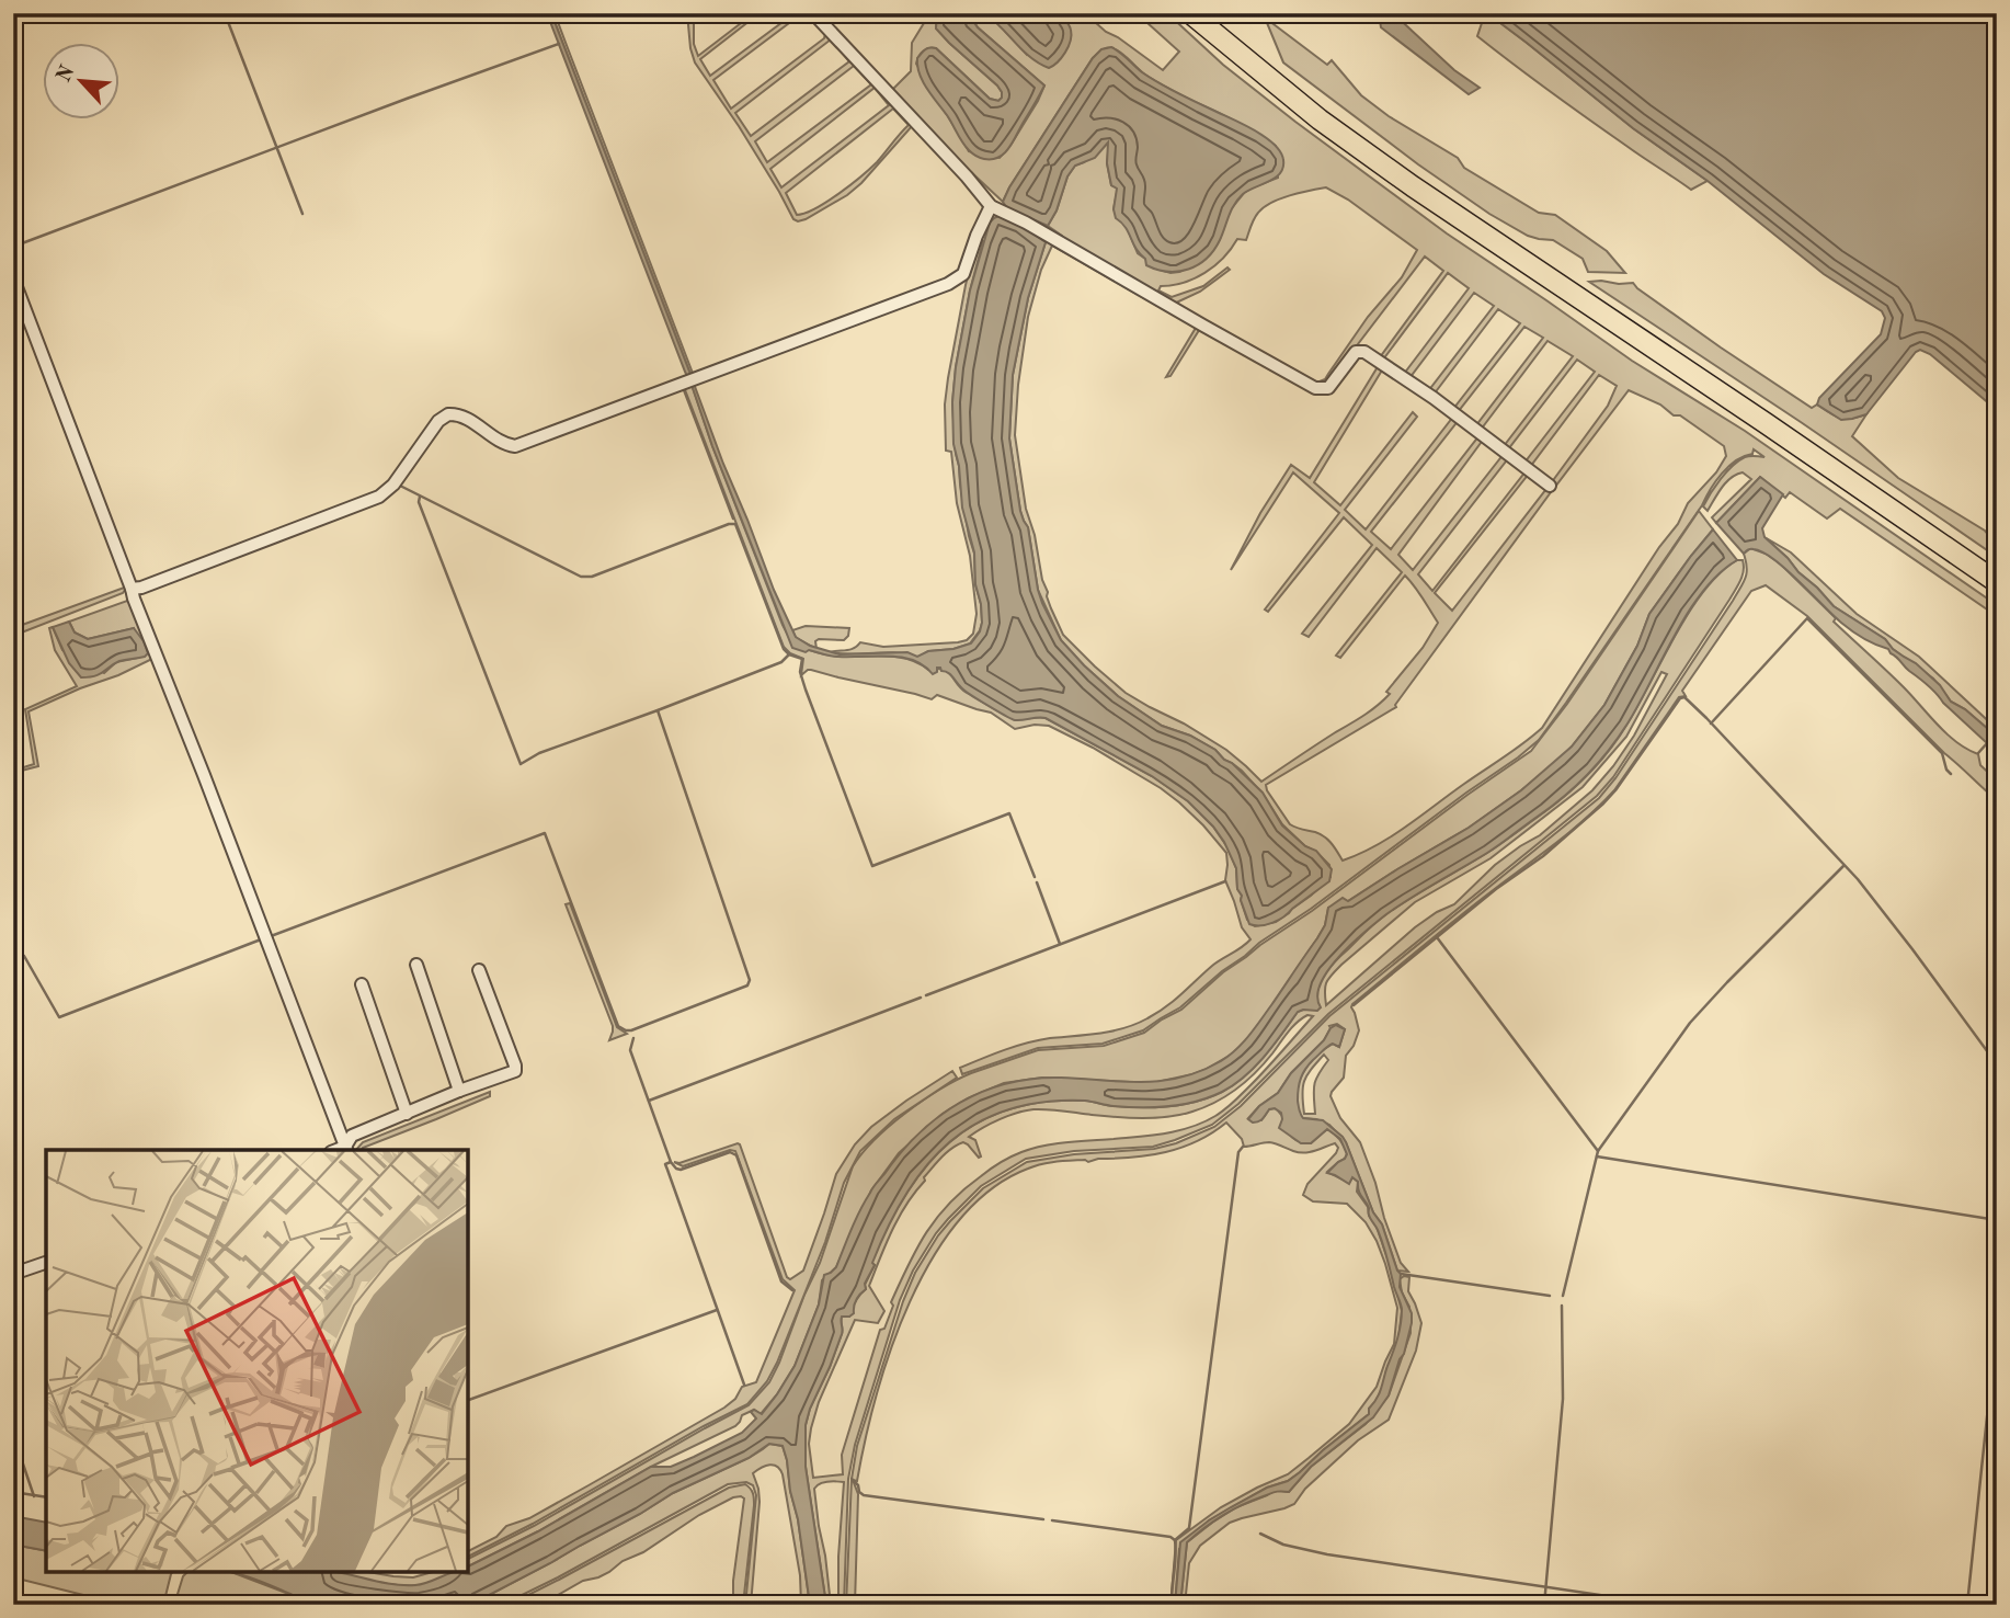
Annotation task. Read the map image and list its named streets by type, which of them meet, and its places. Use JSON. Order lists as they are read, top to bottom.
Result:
{
  "north": "top left"
}
